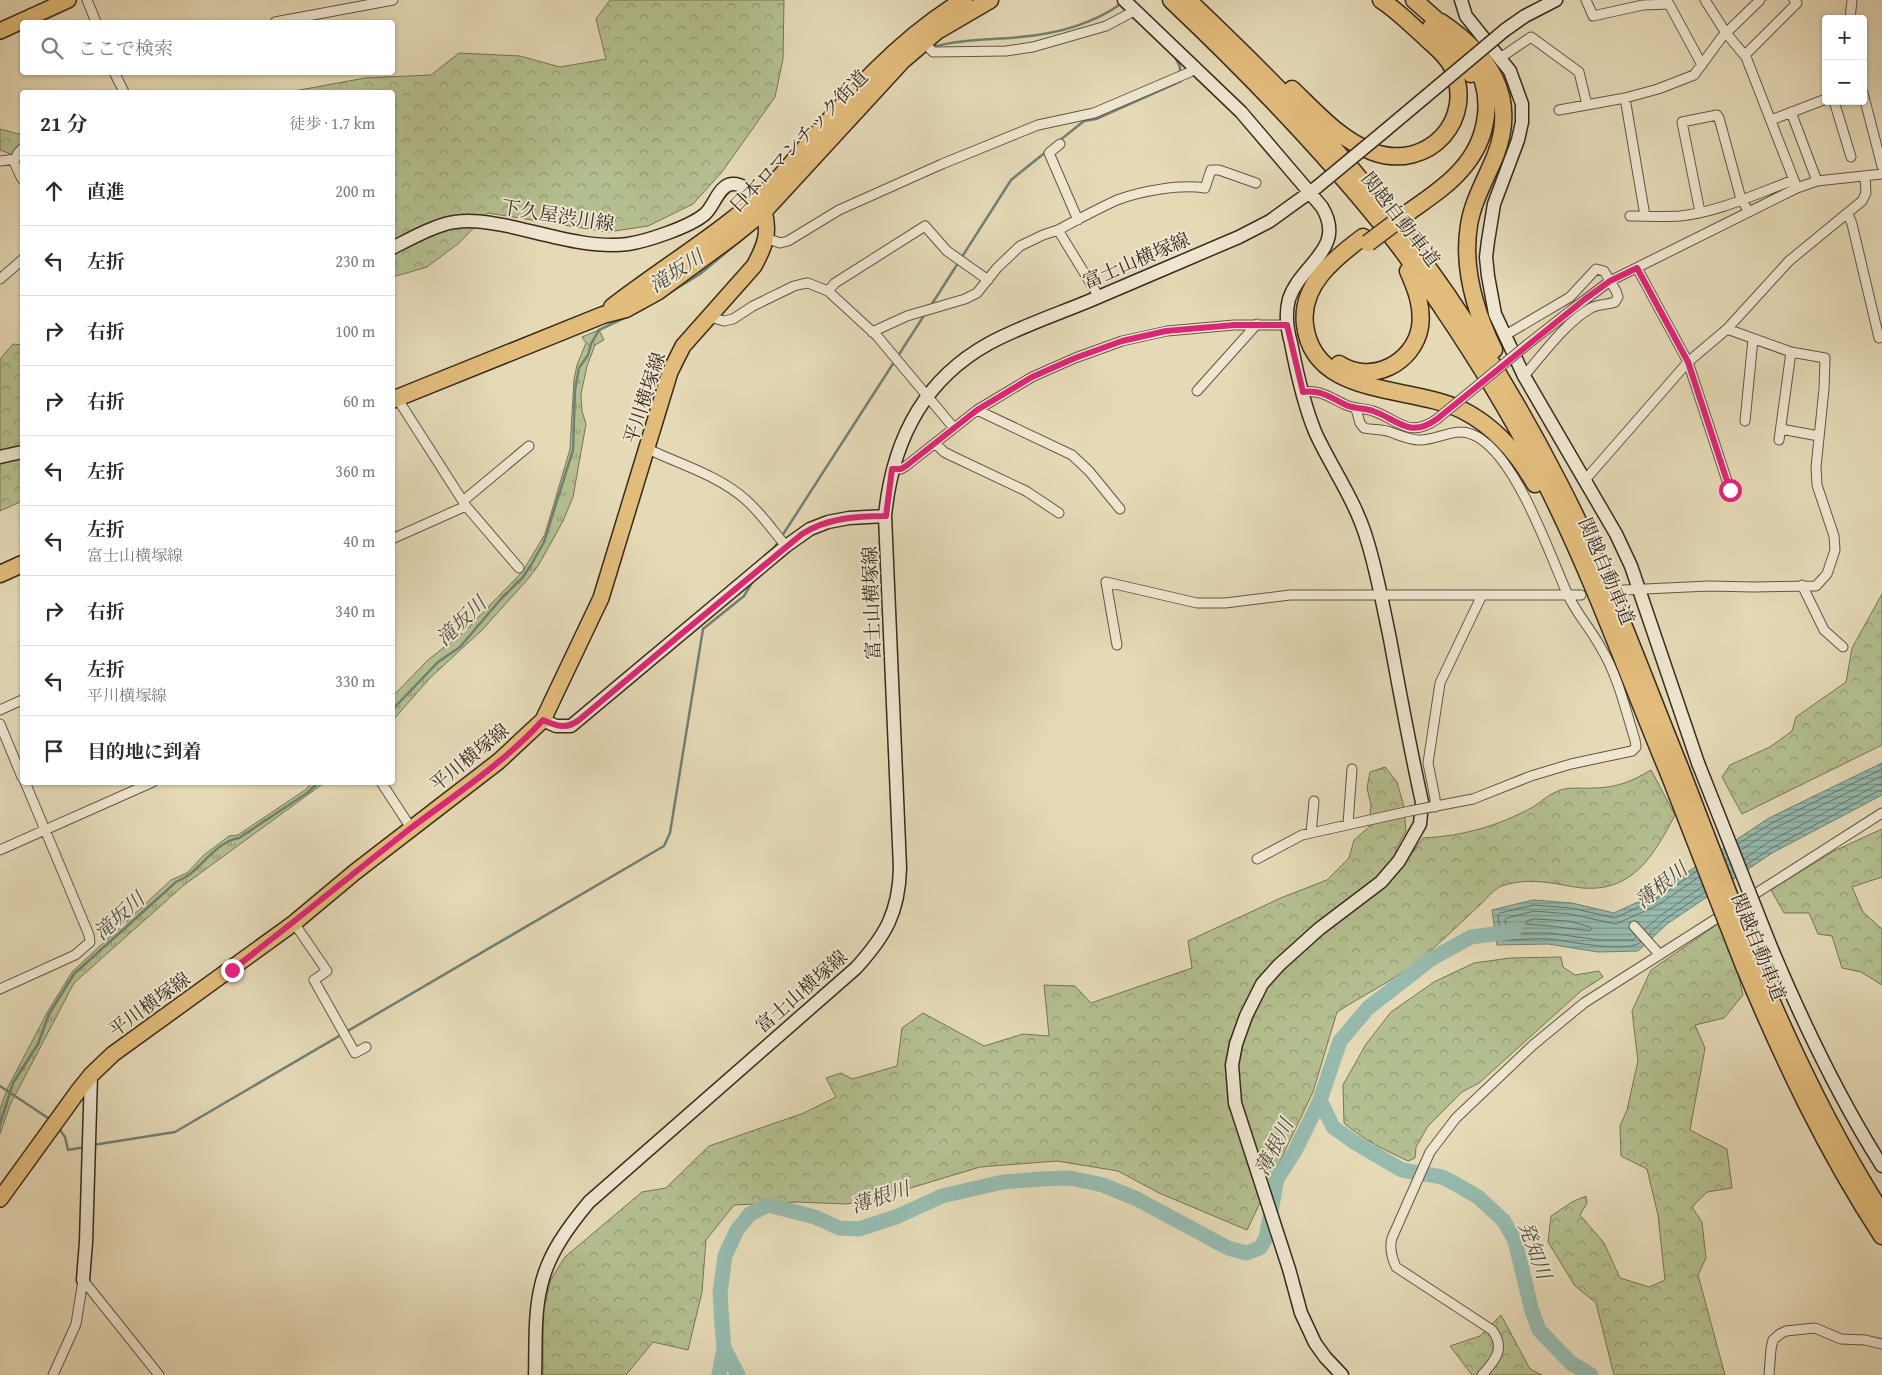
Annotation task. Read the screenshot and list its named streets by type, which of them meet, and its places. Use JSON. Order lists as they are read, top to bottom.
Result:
{
  "streets": {
    "highway": ["日本ロマンチック街道", "関越自動車道"],
    "main road": ["平川横塚線"],
    "street": ["下久屋渋川線", "富士山横塚線"]
  },
  "crossings": [
    ["日本ロマンチック街道", "下久屋渋川線"],
    ["日本ロマンチック街道", "平川横塚線"],
    ["下久屋渋川線", "平川横塚線"]
  ],
  "water": ["滝坂川", "薄根川", "発知川"],
  "page": {
    "map_buttons": ["+", "−"],
    "search": "ここで検索",
    "heading": ["21 分", "徒歩 · 1.7 km"],
    "list": [
      ["直進", "200 m"],
      ["左折", "230 m"],
      ["右折", "100 m"],
      ["右折", "60 m"],
      ["左折", "360 m"],
      ["左折", "富士山横塚線", "40 m"],
      ["右折", "340 m"],
      ["左折", "平川横塚線", "330 m"],
      "目的地に到着"
    ]
  }
}
